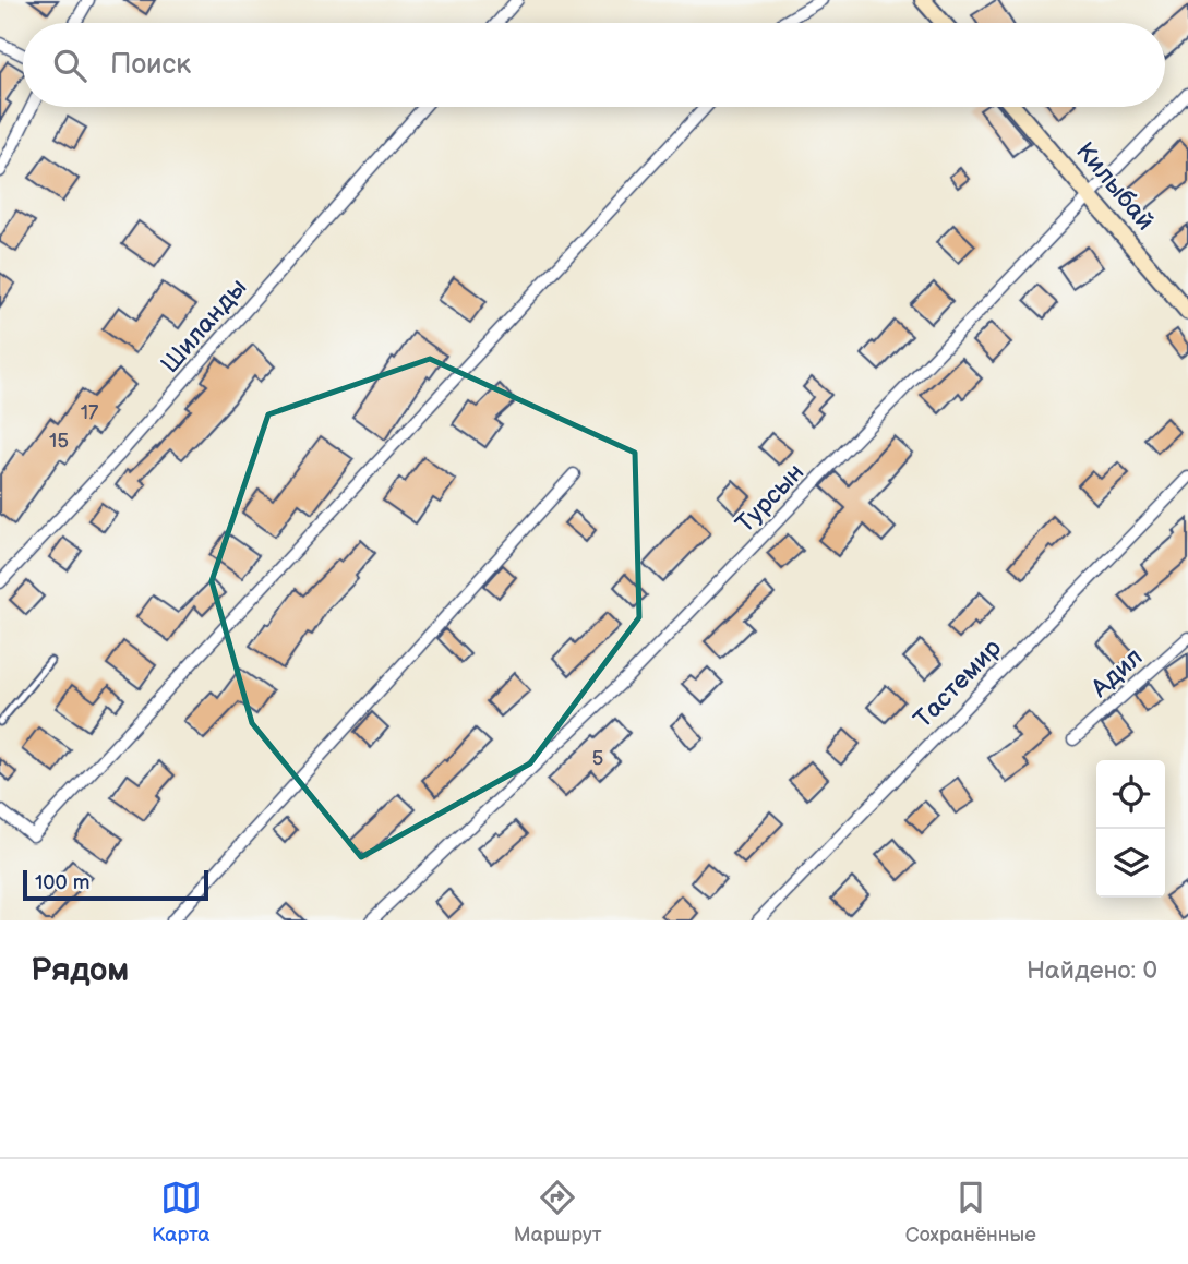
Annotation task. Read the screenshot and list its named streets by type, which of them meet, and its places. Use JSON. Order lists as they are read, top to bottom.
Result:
{
  "streets": {
    "street": [
      "Килыбай",
      "Шиланды",
      "Турсын",
      "Адил",
      "Тастемир"
    ]
  },
  "crossings": [
    ["Килыбай", "Турсын"]
  ],
  "house_numbers": ["17", "15", "5"],
  "scale_bar": "100 m",
  "page": {
    "search": "Поиск",
    "scale": "100 m",
    "heading": ["Рядом", "Найдено: 0"],
    "nav": ["Карта", "Маршрут", "Сохранённые"]
  }
}
